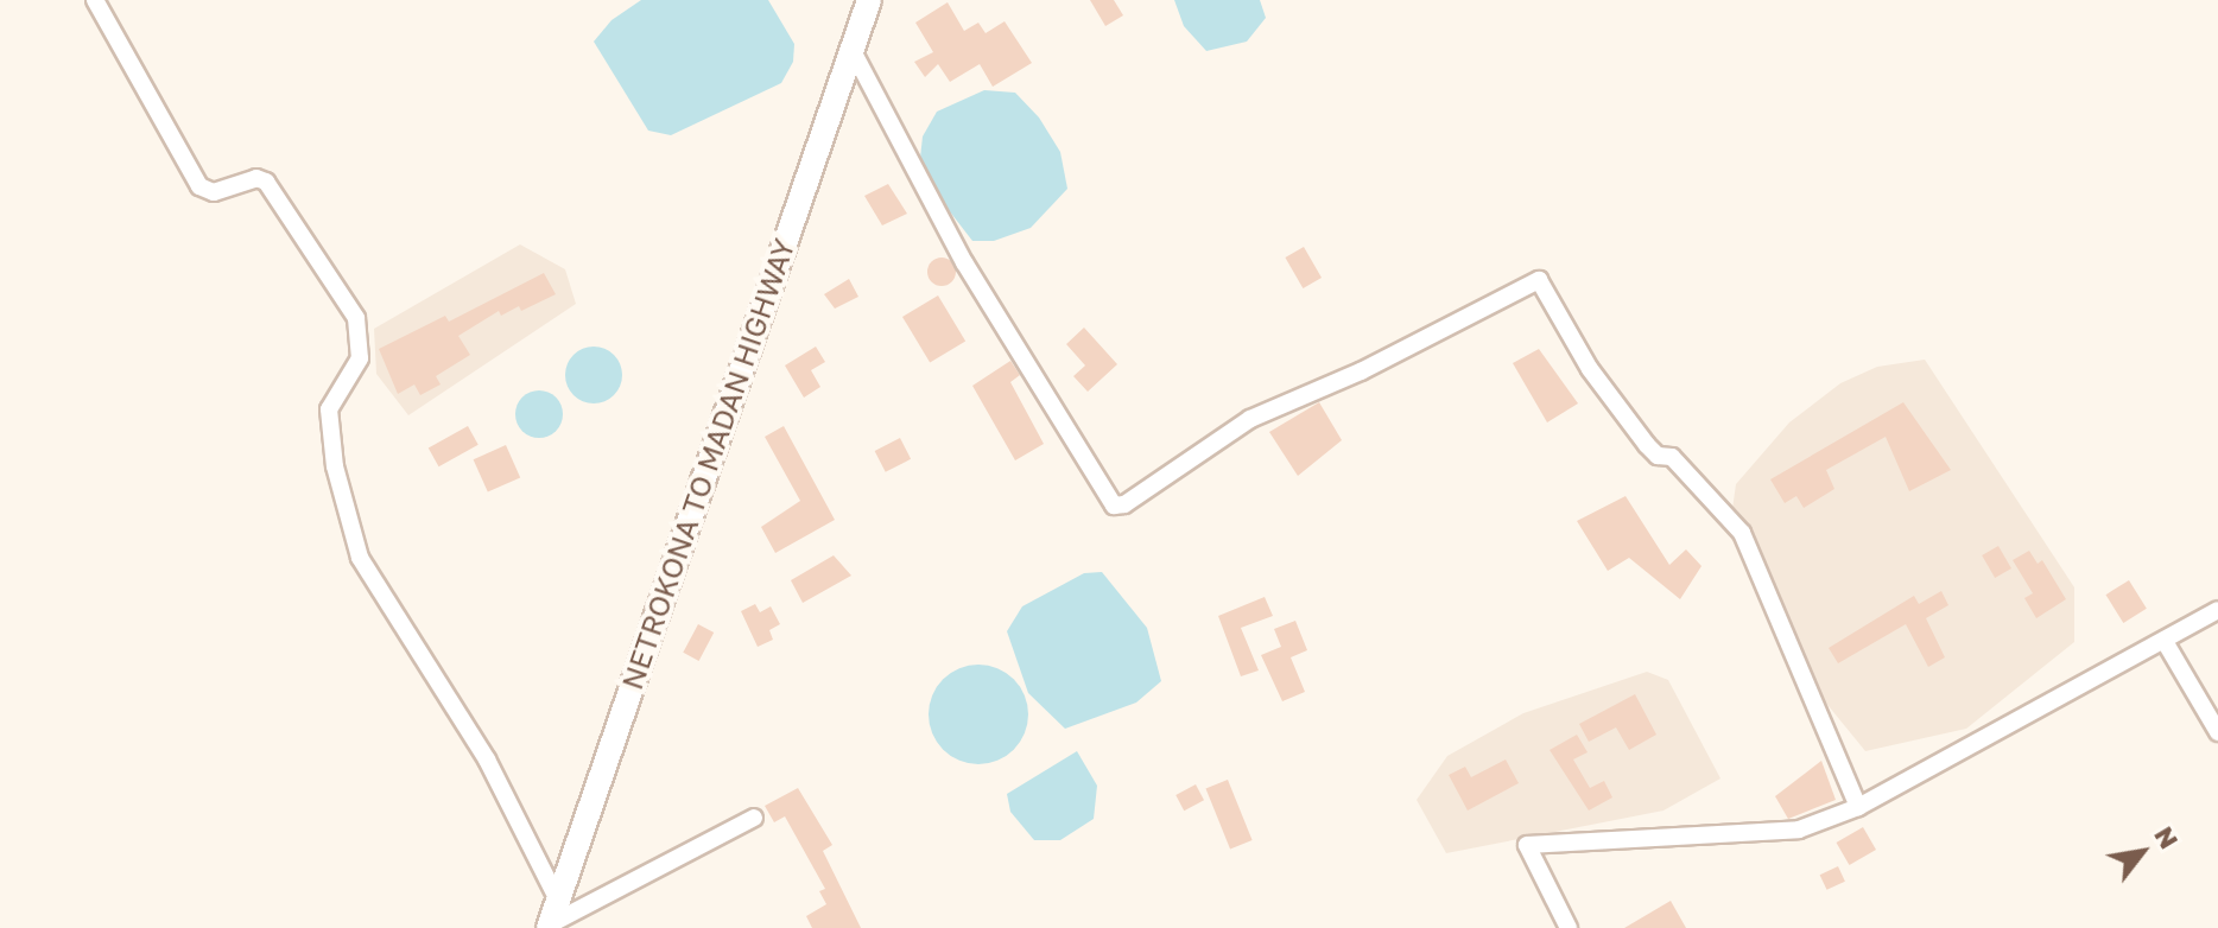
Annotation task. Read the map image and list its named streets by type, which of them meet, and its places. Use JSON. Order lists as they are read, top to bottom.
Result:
{
  "streets": {
    "main road": ["NETROKONA TO MADAN HIGHWAY"]
  },
  "north": "top right"
}
